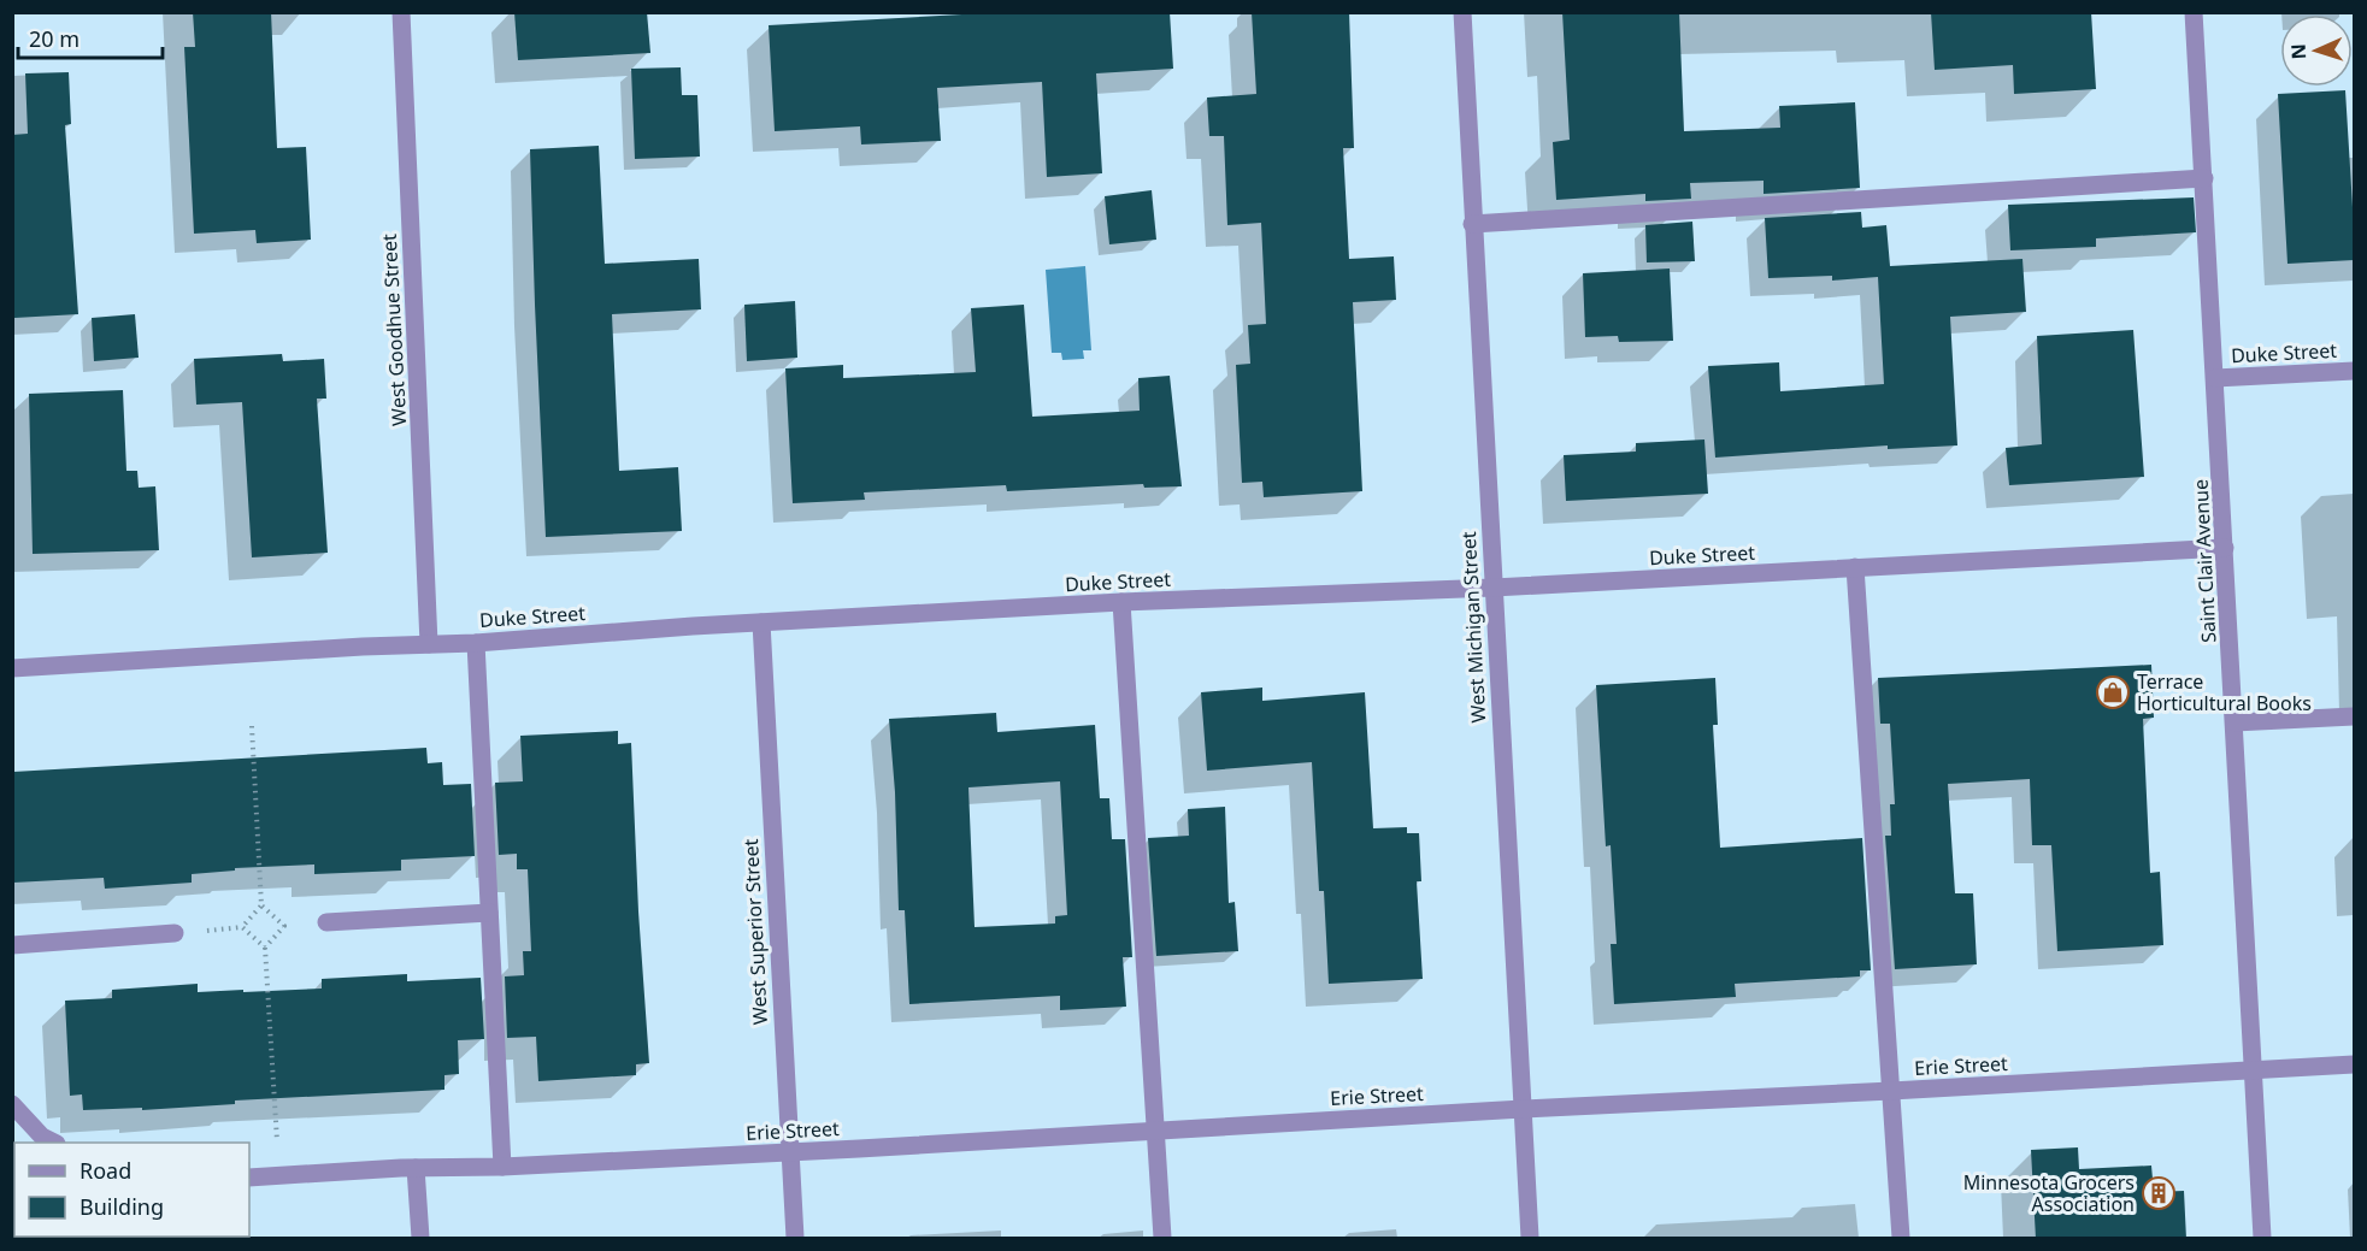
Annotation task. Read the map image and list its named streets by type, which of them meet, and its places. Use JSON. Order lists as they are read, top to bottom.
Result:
{
  "streets": {
    "street": [
      "West Goodhue Street",
      "Duke Street",
      "Saint Clair Avenue",
      "West Michigan Street",
      "West Superior Street",
      "Erie Street"
    ]
  },
  "crossings": [
    ["West Goodhue Street", "Duke Street"],
    ["Duke Street", "Saint Clair Avenue"],
    ["Duke Street", "West Michigan Street"],
    ["Duke Street", "West Superior Street"],
    ["Saint Clair Avenue", "Erie Street"],
    ["West Michigan Street", "Erie Street"],
    ["West Superior Street", "Erie Street"]
  ],
  "places": {
    "shop": ["Terrace Horticultural Books"],
    "building": ["Minnesota Grocers Association"]
  },
  "legend": ["Road", "Building"],
  "scale_bar": "20 m",
  "north": "left"
}
